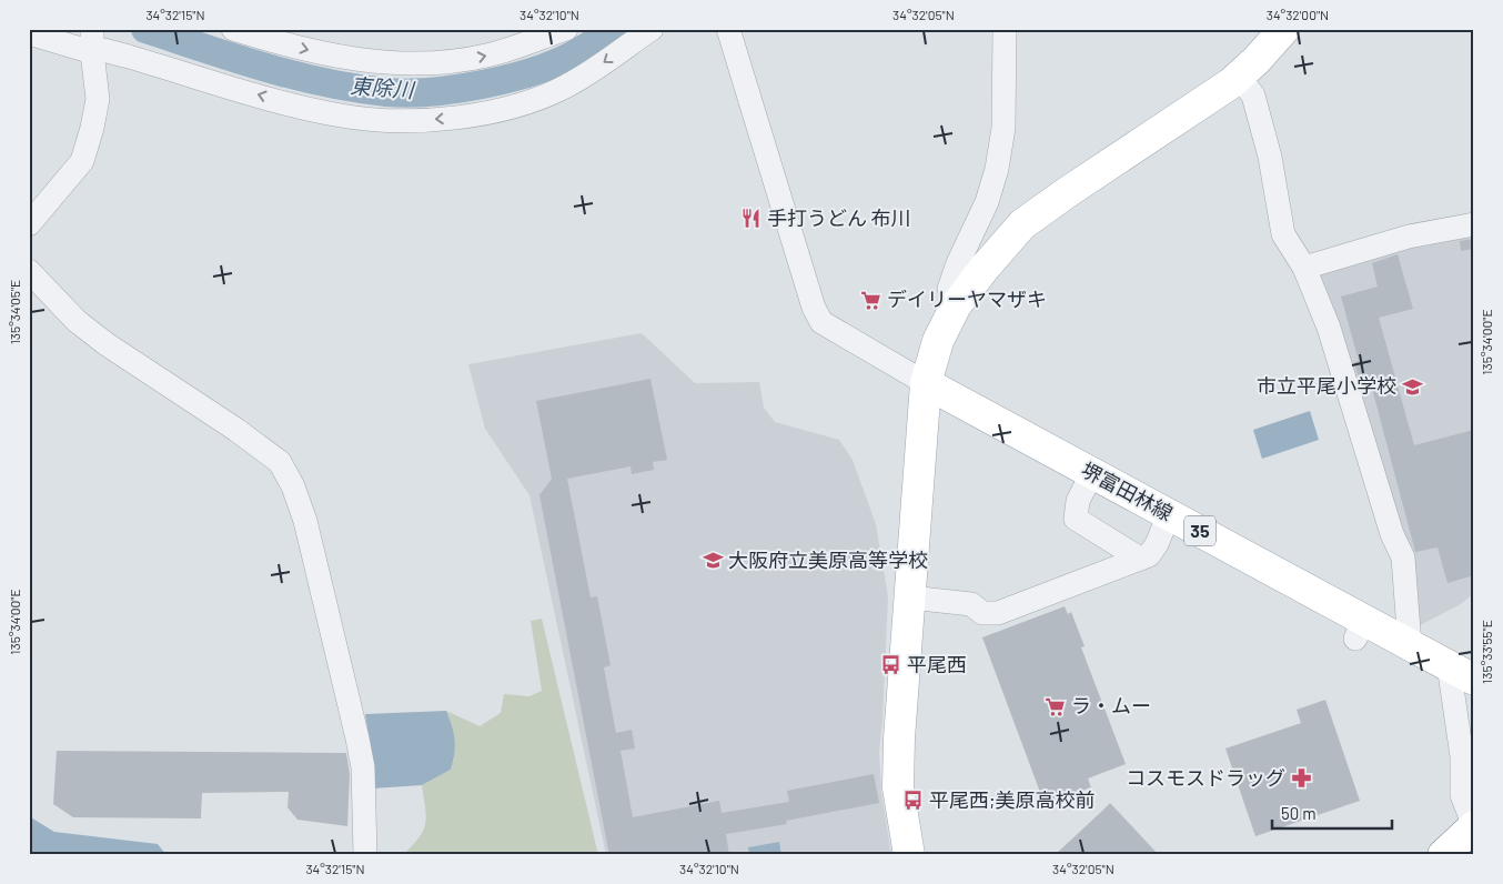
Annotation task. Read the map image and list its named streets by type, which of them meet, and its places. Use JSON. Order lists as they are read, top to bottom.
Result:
{
  "streets": {
    "main road": ["堺富田林線", "35"]
  },
  "water": ["東除川"],
  "places": {
    "restaurant": ["手打うどん 布川"],
    "supermarket": ["デイリーヤマザキ", "ラ・ムー"],
    "school or university": ["市立平尾小学校", "大阪府立美原高等学校"],
    "bus stop": ["平尾西", "平尾西;美原高校前"],
    "pharmacy": ["コスモスドラッグ"]
  },
  "scale_bar": "50 m",
  "coordinates": [
    "34°32'15\"N",
    "34°32'10\"N",
    "34°32'05\"N",
    "34°32'00\"N",
    "135°34'05\"E",
    "135°34'00\"E",
    "135°33'55\"E"
  ]
}
